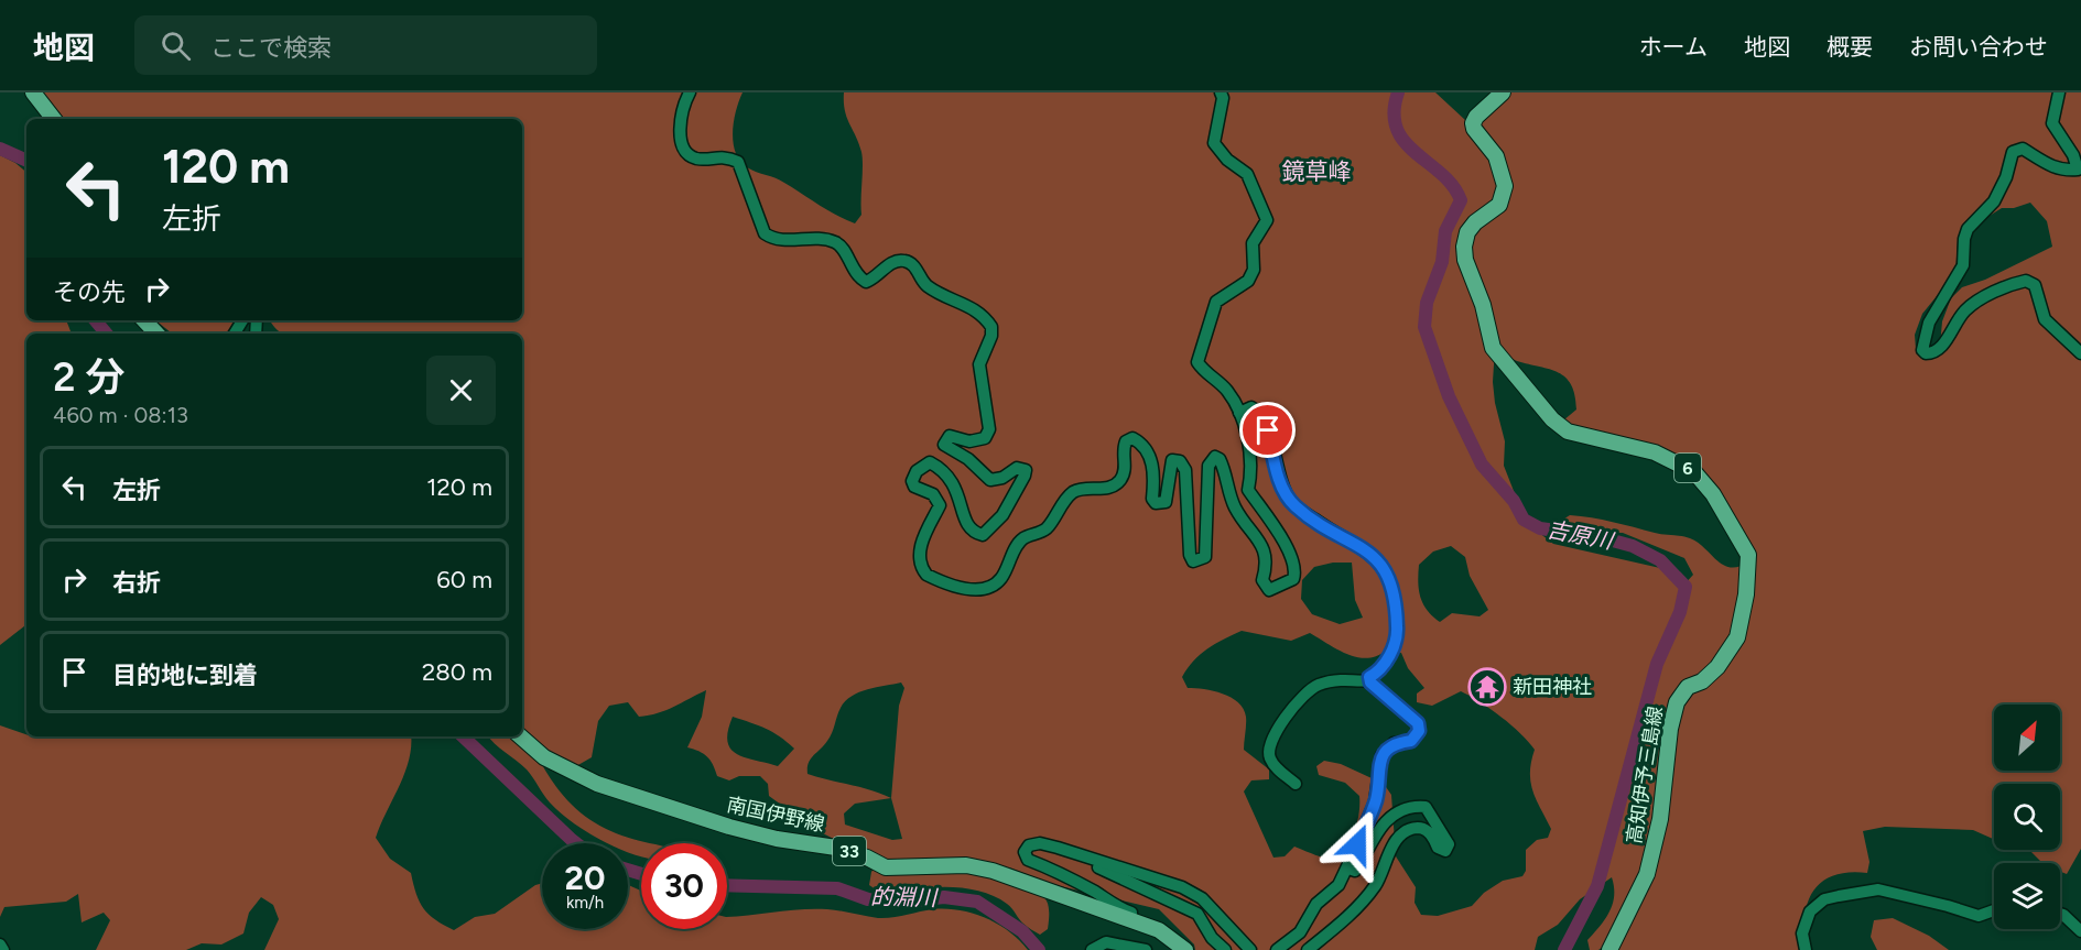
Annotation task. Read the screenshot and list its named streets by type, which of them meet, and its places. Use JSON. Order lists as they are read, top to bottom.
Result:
{
  "streets": {
    "main road": [
      "6",
      "高知伊予三島線",
      "南国伊野線",
      "33"
    ]
  },
  "districts": ["鏡草峰"],
  "water": ["吉原川", "的淵川"],
  "places": {
    "temple": ["新田神社"]
  },
  "north": "top right",
  "page": {
    "header": "地図",
    "search": "ここで検索",
    "nav": [
      "ホーム",
      "地図",
      "概要",
      "お問い合わせ"
    ],
    "turn": ["120 m", "左折"],
    "then": "その先",
    "heading": ["2 分", "460 m · 08:13"],
    "list": [
      {
        "name": "左折",
        "value": "120 m"
      },
      {
        "name": "右折",
        "value": "60 m"
      },
      {
        "name": "目的地に到着",
        "value": "280 m"
      }
    ],
    "speed": "20 km/h",
    "limit": "30"
  }
}
